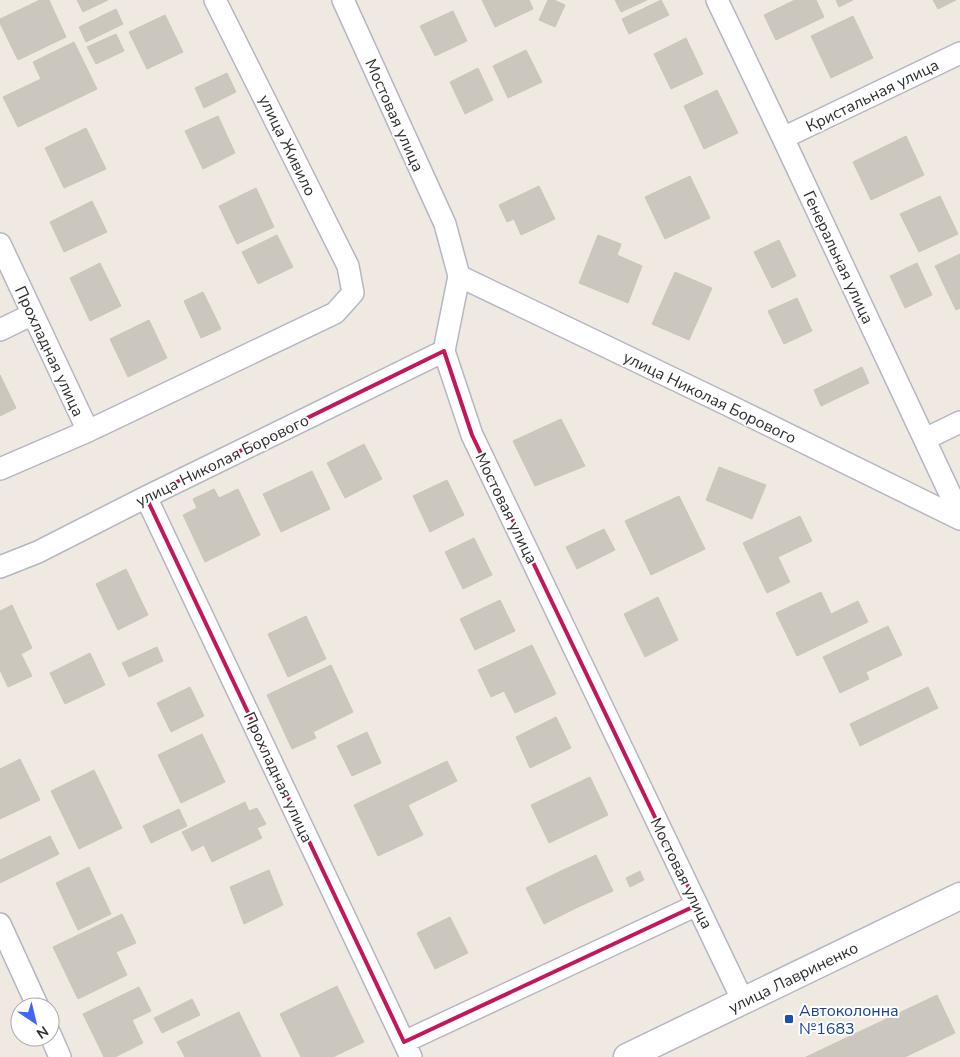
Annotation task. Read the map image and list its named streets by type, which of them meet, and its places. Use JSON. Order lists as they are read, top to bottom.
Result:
{
  "streets": {
    "street": [
      "Кристальная улица",
      "Мостовая улица",
      "улица Живило",
      "Генеральная улица",
      "Прохладная улица",
      "улица Николая Борового",
      "улица Лавриненко"
    ]
  },
  "crossings": [
    ["Кристальная улица", "Генеральная улица"],
    ["Мостовая улица", "улица Николая Борового"],
    ["Мостовая улица", "улица Лавриненко"],
    ["улица Живило", "Прохладная улица"],
    ["Генеральная улица", "улица Николая Борового"],
    ["Прохладная улица", "улица Николая Борового"]
  ],
  "places": {
    "transit": ["Автоколонна №1683"]
  },
  "north": "bottom right"
}
